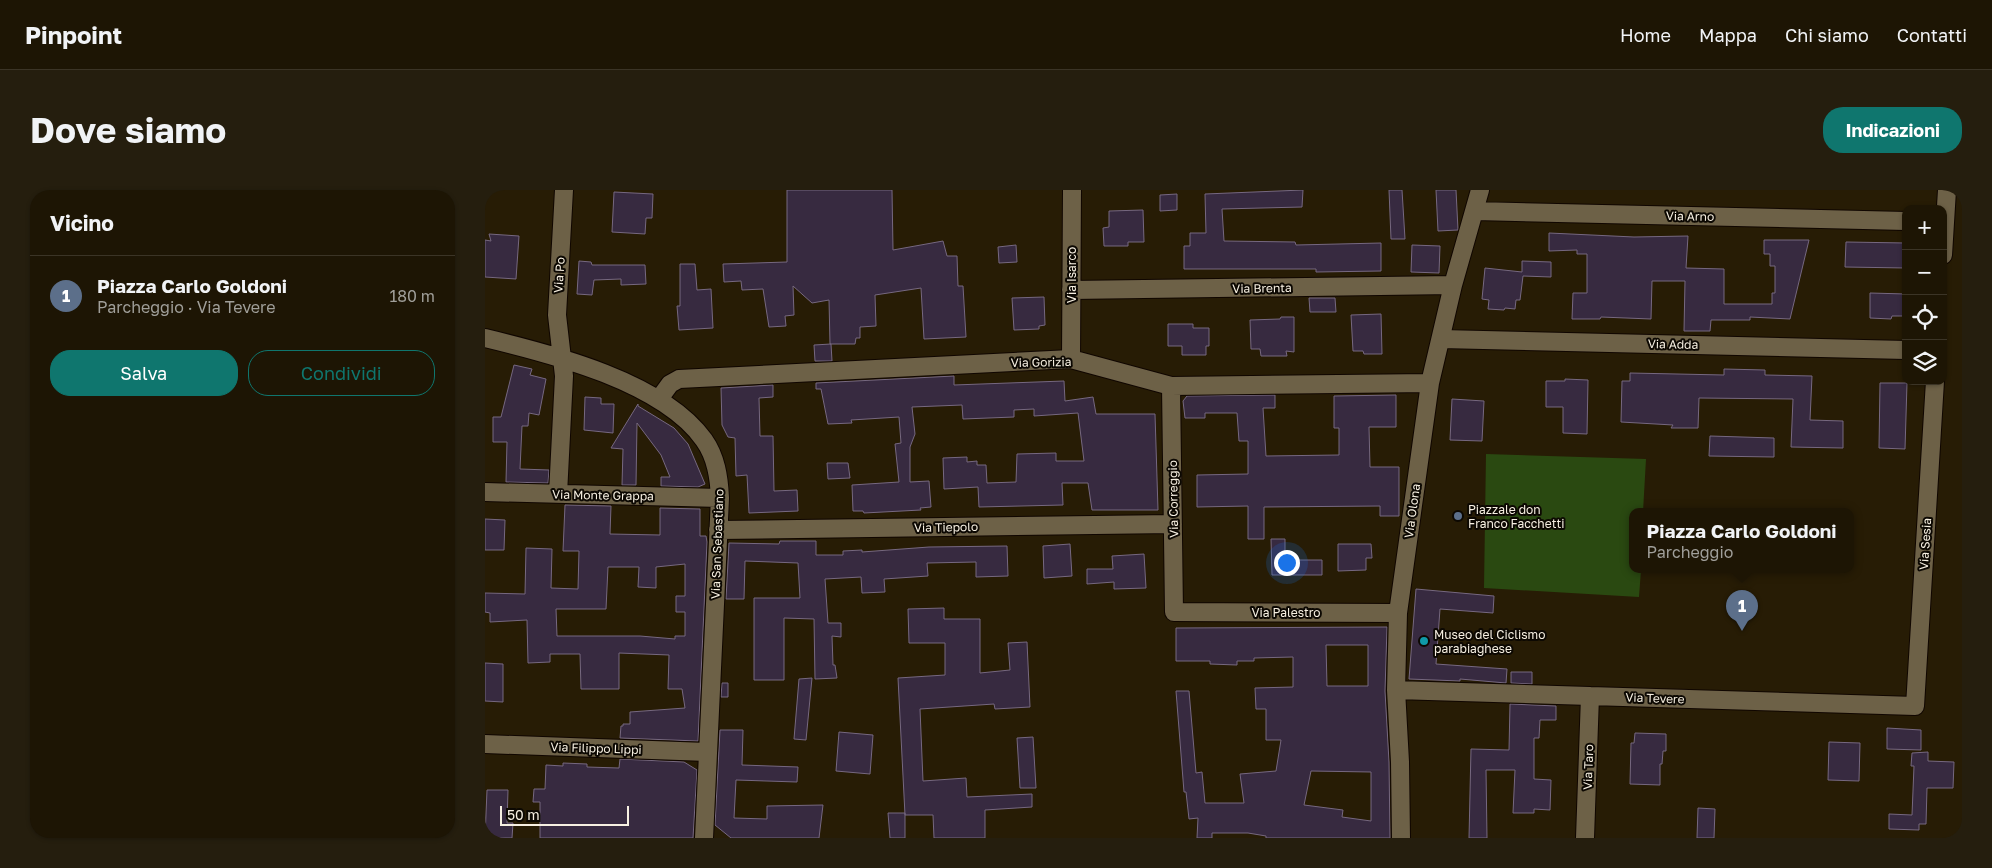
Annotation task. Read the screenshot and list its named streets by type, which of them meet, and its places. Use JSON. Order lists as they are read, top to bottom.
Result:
{
  "streets": {
    "street": [
      "Via Arno",
      "Via Po",
      "Via Isarco",
      "Via Brenta",
      "Via Adda",
      "Via Gorizia",
      "Via Monte Grappa",
      "Via Correggio",
      "Via Olona",
      "Via Tiepolo",
      "Via San Sebastiano",
      "Via Sesia",
      "Via Palestro",
      "Via Tevere",
      "Via Filippo Lippi",
      "Via Taro"
    ]
  },
  "crossings": [
    ["Via Arno", "Via Olona"],
    ["Via Po", "Via Monte Grappa"],
    ["Via Po", "Via San Sebastiano"],
    ["Via Isarco", "Via Brenta"],
    ["Via Isarco", "Via Gorizia"],
    ["Via Brenta", "Via Olona"],
    ["Via Adda", "Via Olona"],
    ["Via Gorizia", "Via Correggio"],
    ["Via Gorizia", "Via Olona"],
    ["Via Gorizia", "Via San Sebastiano"],
    ["Via Monte Grappa", "Via San Sebastiano"],
    ["Via Correggio", "Via Tiepolo"],
    ["Via Correggio", "Via Palestro"],
    ["Via Olona", "Via Palestro"],
    ["Via Olona", "Via Tevere"],
    ["Via Tiepolo", "Via San Sebastiano"],
    ["Via San Sebastiano", "Via Filippo Lippi"],
    ["Via Sesia", "Via Tevere"],
    ["Via Tevere", "Via Taro"]
  ],
  "places": ["Piazzale don Franco Facchetti", "Museo del Ciclismo parabiaghese"],
  "scale_bar": "50 m",
  "page": {
    "header": "Pinpoint",
    "nav": [
      "Home",
      "Mappa",
      "Chi siamo",
      "Contatti"
    ],
    "buttons": [
      "Indicazioni",
      ["Salva", "Condividi"]
    ],
    "title": "Dove siamo",
    "heading": "Vicino",
    "map_buttons": ["+", "−"],
    "list": [
      {
        "mark": "1",
        "name": "Piazza Carlo Goldoni",
        "note": "Parcheggio · Via Tevere",
        "value": "180 m"
      }
    ],
    "popup": ["Piazza Carlo Goldoni", "Parcheggio"],
    "pins": "1",
    "scale": "50 m"
  }
}
